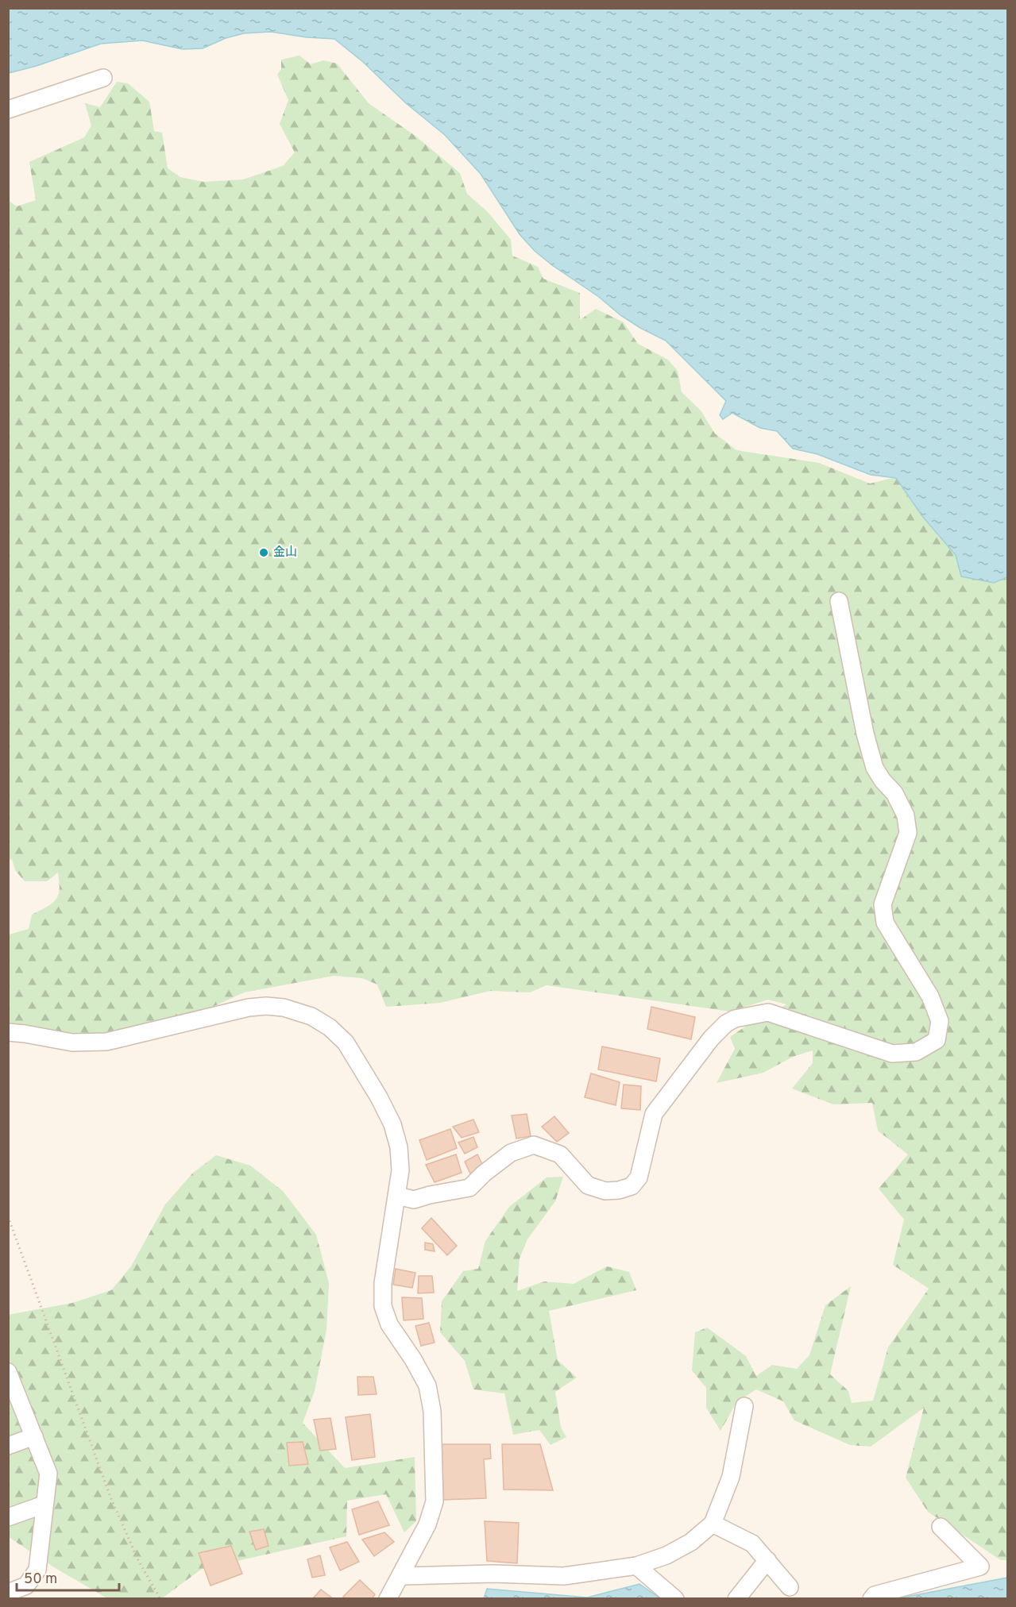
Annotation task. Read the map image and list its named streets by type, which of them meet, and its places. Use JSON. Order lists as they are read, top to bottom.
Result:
{
  "places": ["金山"],
  "scale_bar": "50 m"
}
